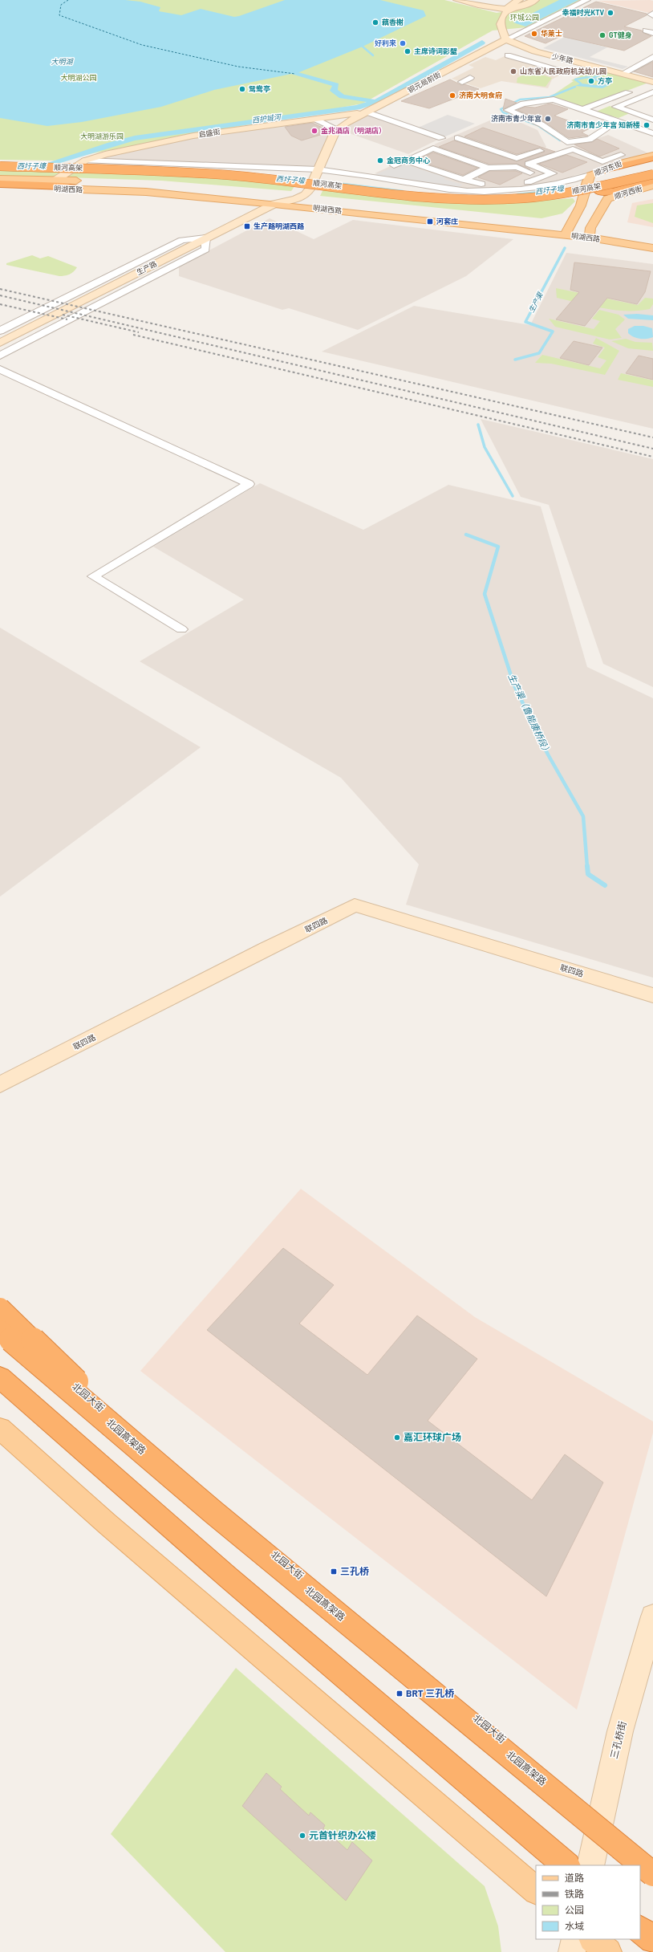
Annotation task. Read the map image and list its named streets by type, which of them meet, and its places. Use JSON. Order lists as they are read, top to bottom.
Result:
{
  "streets": {
    "highway": ["顺河高架", "北园高架路"],
    "main road": [
      "少年路",
      "铜元局前街",
      "启盛街",
      "顺河东街",
      "明湖西路",
      "顺河西街",
      "生产路",
      "联四路",
      "北园大街",
      "三孔桥街"
    ]
  },
  "crossings": [
    ["少年路", "铜元局前街"],
    ["铜元局前街", "启盛街"],
    ["启盛街", "明湖西路"],
    ["顺河东街", "明湖西路"],
    ["明湖西路", "顺河西街"],
    ["明湖西路", "生产路"],
    ["北园大街", "三孔桥街"]
  ],
  "water": [
    "大明湖",
    "西护城河",
    "西圩子壕",
    "生产渠",
    "生产渠（鲁能康桥段）"
  ],
  "parks": ["环城公园", "大明湖公园", "大明湖游乐园"],
  "places": {
    "other": [
      "幸福时光KTV",
      "藕香榭",
      "华莱士",
      "GT健身",
      "好利来",
      "主席诗词影壁",
      "山东省人民政府机关幼儿园",
      "方亭",
      "鸳鸯亭",
      "济南大明食府",
      "济南市青少年宫",
      "济南市青少年宫 知新楼",
      "金兆酒店（明湖店）",
      "金冠商务中心",
      "嘉汇环球广场",
      "元首针织办公楼"
    ],
    "transit": [
      "河套庄",
      "生产路明湖西路",
      "三孔桥",
      "BRT 三孔桥"
    ]
  },
  "legend": [
    "道路",
    "铁路",
    "公园",
    "水域"
  ]
}
